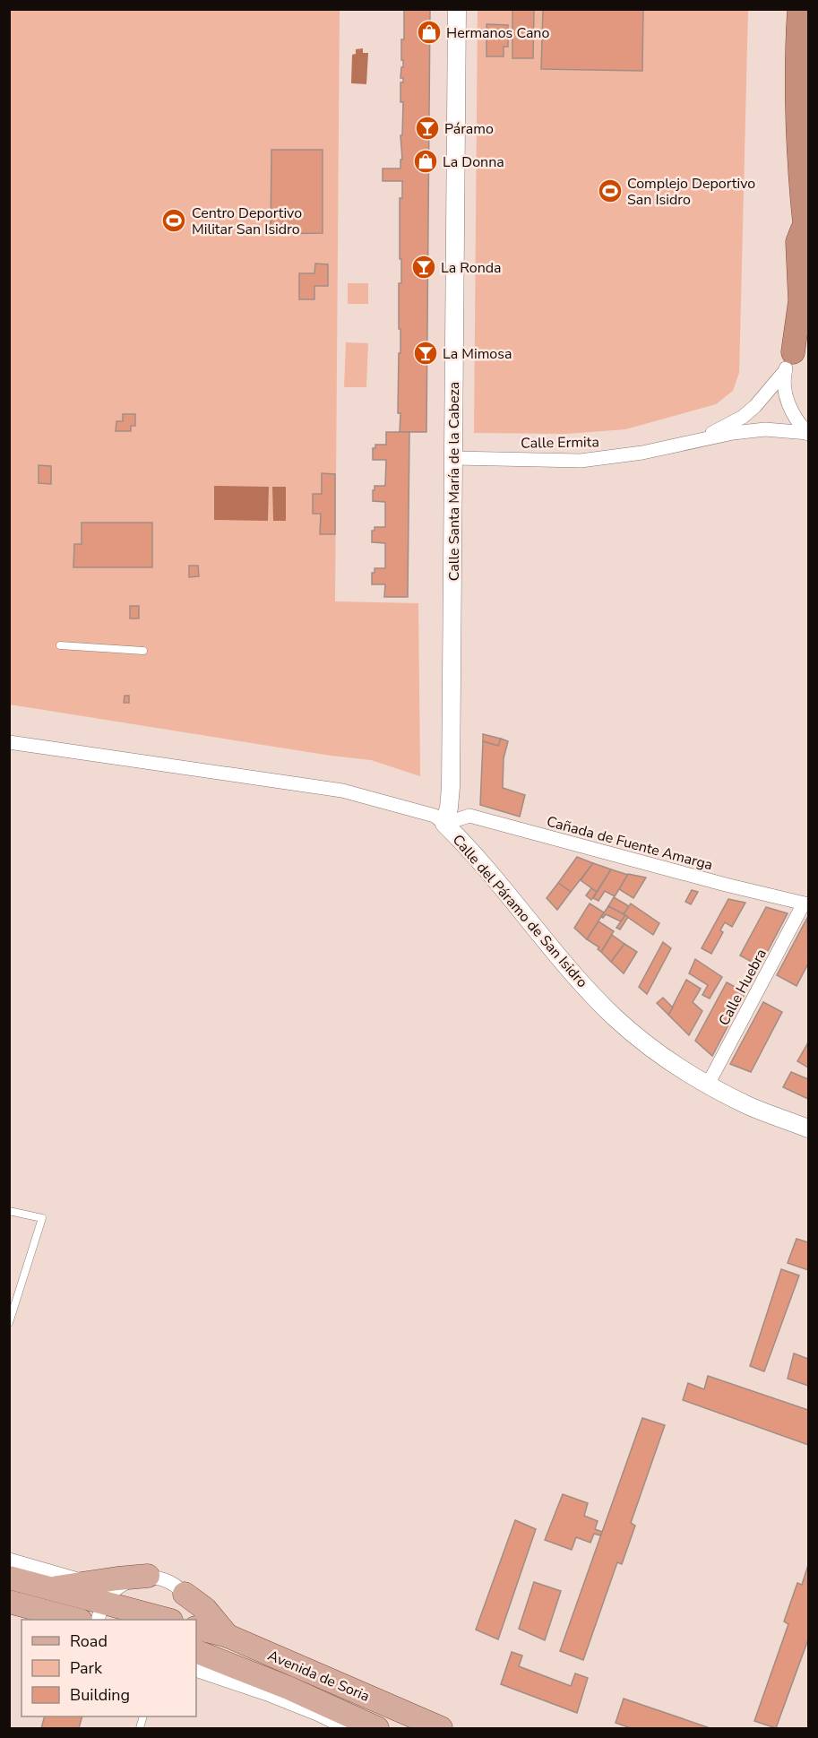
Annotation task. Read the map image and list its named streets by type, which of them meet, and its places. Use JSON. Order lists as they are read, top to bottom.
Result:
{
  "streets": {
    "main road": ["Avenida de Soria"],
    "street": [
      "Calle Ermita",
      "Calle Santa María de la Cabeza",
      "Cañada de Fuente Amarga",
      "Calle del Páramo de San Isidro",
      "Calle Huebra"
    ]
  },
  "crossings": [
    ["Calle Ermita", "Calle Santa María de la Cabeza"],
    ["Calle Santa María de la Cabeza", "Cañada de Fuente Amarga"],
    ["Calle Santa María de la Cabeza", "Calle del Páramo de San Isidro"],
    ["Cañada de Fuente Amarga", "Calle del Páramo de San Isidro"],
    ["Cañada de Fuente Amarga", "Calle Huebra"],
    ["Calle del Páramo de San Isidro", "Calle Huebra"]
  ],
  "places": {
    "shop": ["Hermanos Cano", "La Donna"],
    "bar": ["Páramo", "La Ronda", "La Mimosa"],
    "sports": ["Complejo Deportivo San Isidro", "Centro Deportivo Militar San Isidro"]
  },
  "legend": ["Road", "Park", "Building"]
}
